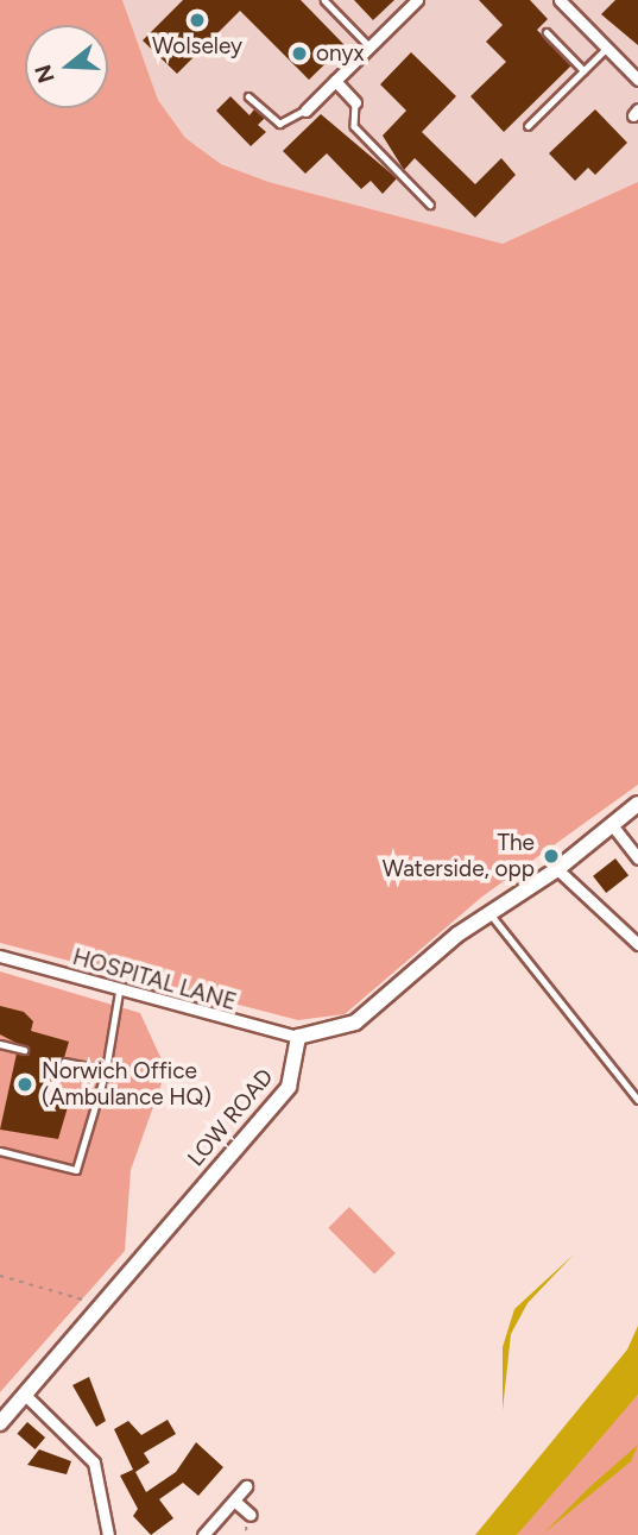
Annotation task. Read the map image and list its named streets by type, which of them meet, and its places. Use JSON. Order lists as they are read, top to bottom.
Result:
{
  "streets": {
    "street": ["HOSPITAL LANE", "LOW ROAD"]
  },
  "crossings": [
    ["HOSPITAL LANE", "LOW ROAD"]
  ],
  "places": [
    "Wolseley",
    "onyx",
    "The Waterside, opp",
    "Norwich Office (Ambulance HQ)"
  ],
  "north": "left"
}
